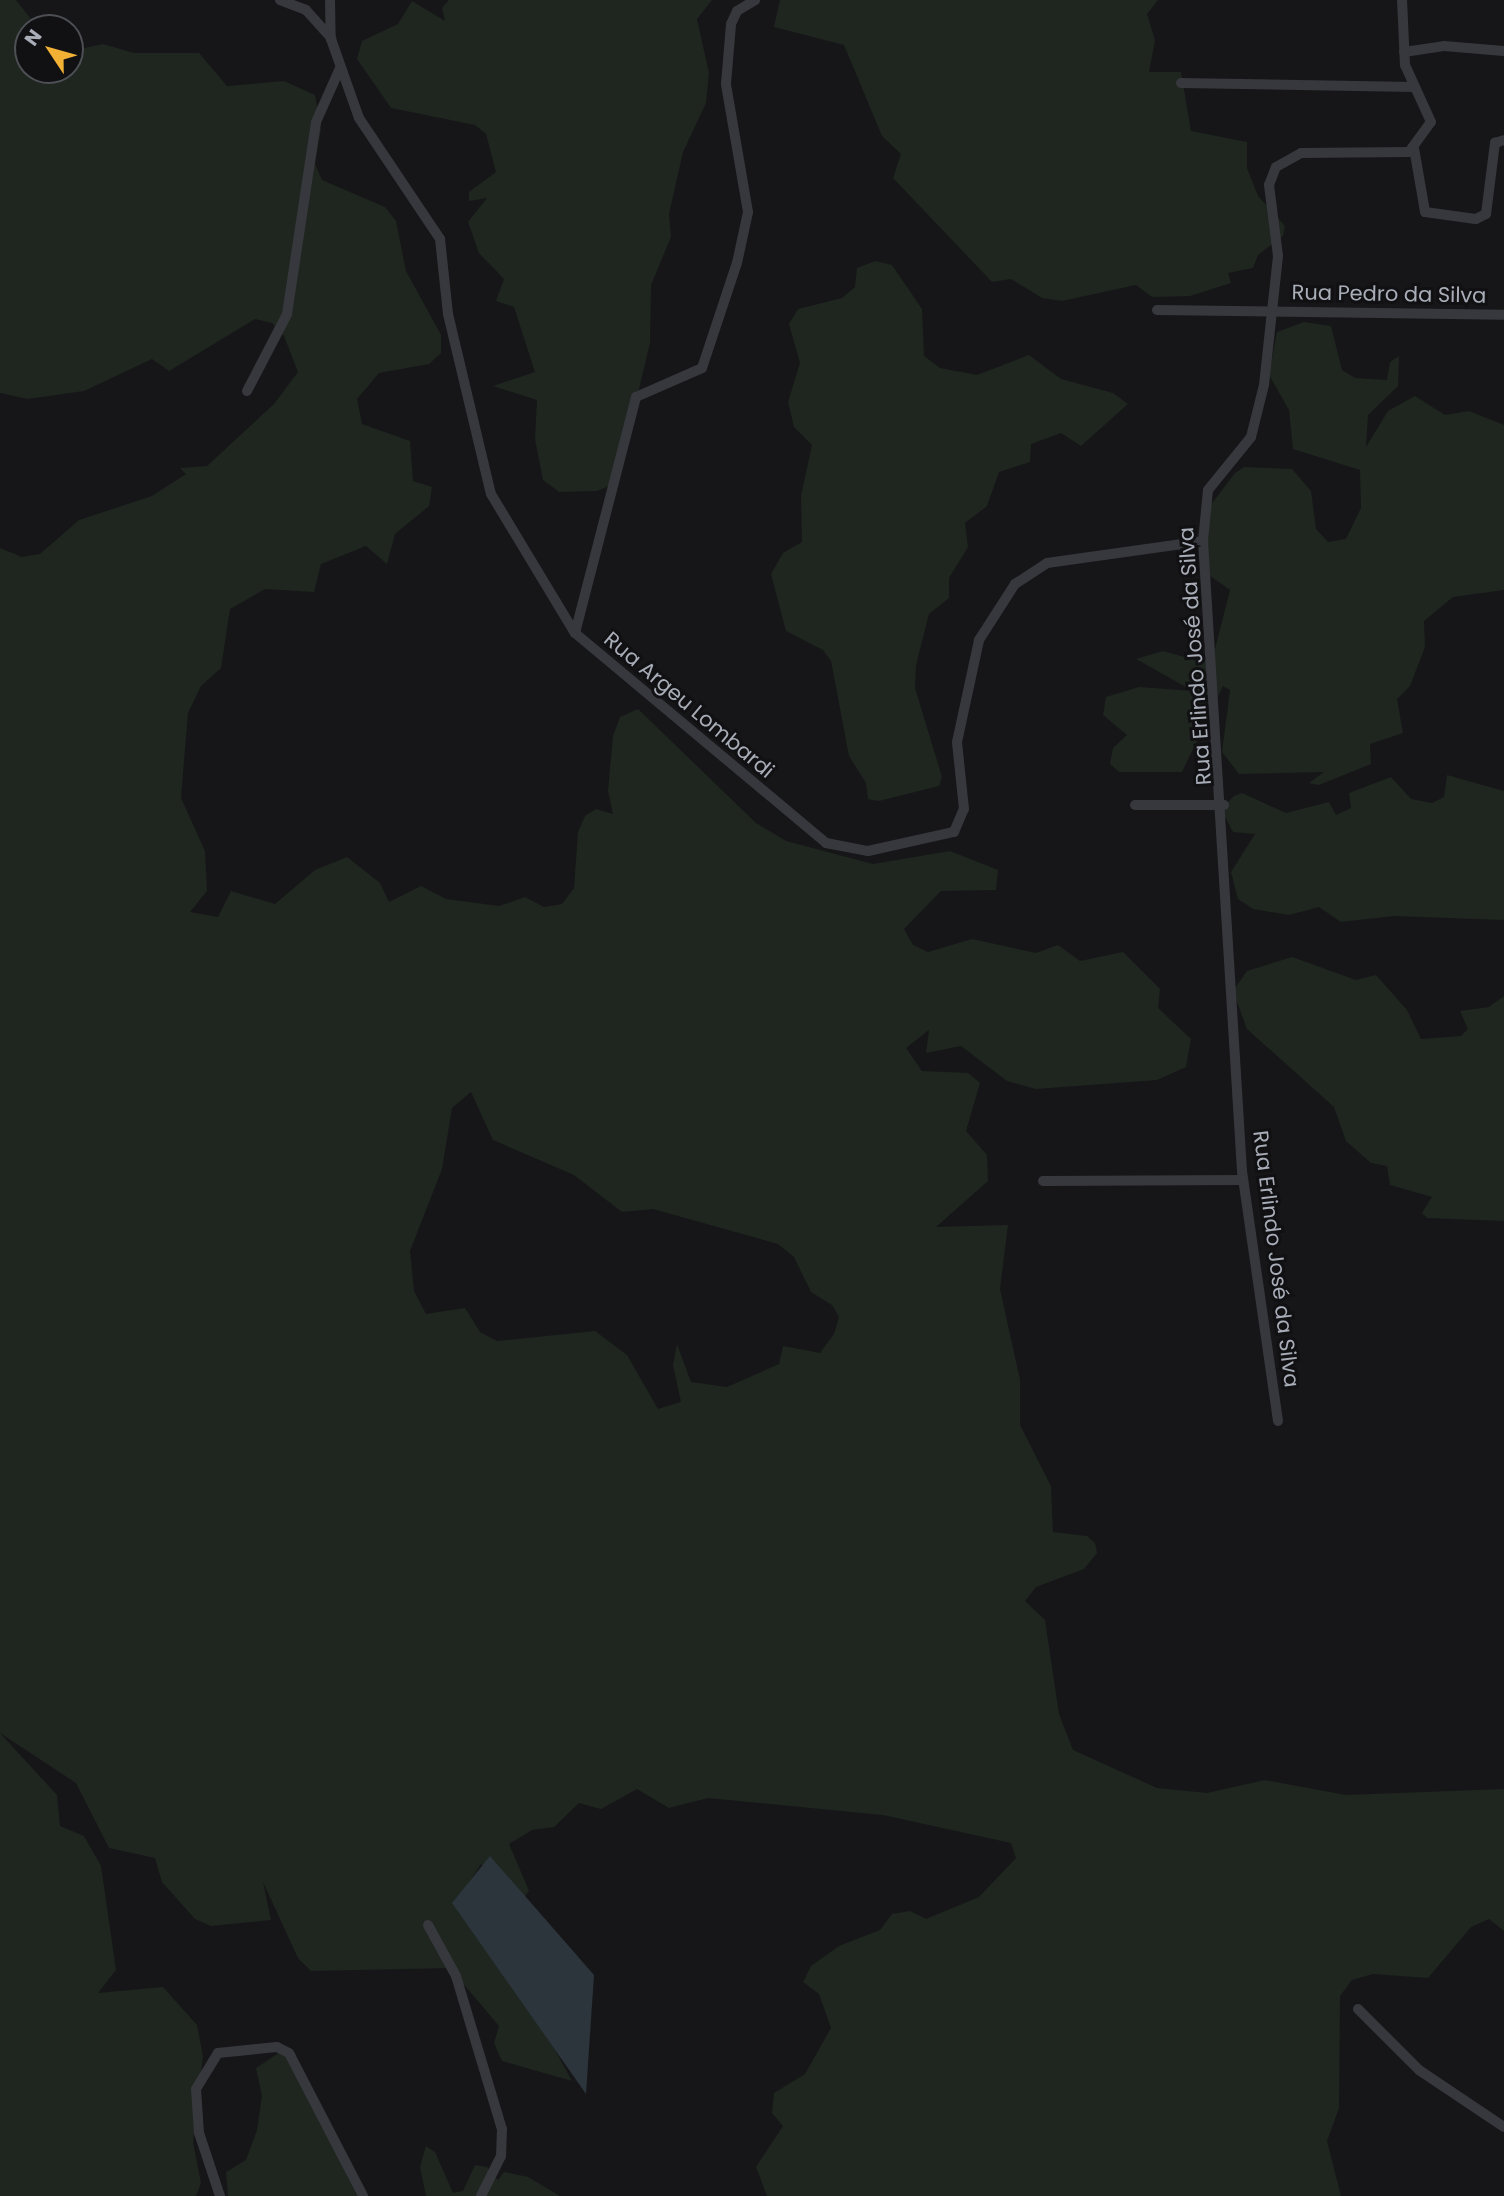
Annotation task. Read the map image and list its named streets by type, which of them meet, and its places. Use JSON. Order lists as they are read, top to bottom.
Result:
{
  "streets": {
    "street": ["Rua Pedro da Silva", "Rua Erlindo José da Silva", "Rua Argeu Lombardi"]
  },
  "crossings": [
    ["Rua Pedro da Silva", "Rua Erlindo José da Silva"],
    ["Rua Erlindo José da Silva", "Rua Argeu Lombardi"]
  ],
  "north": "top left"
}
